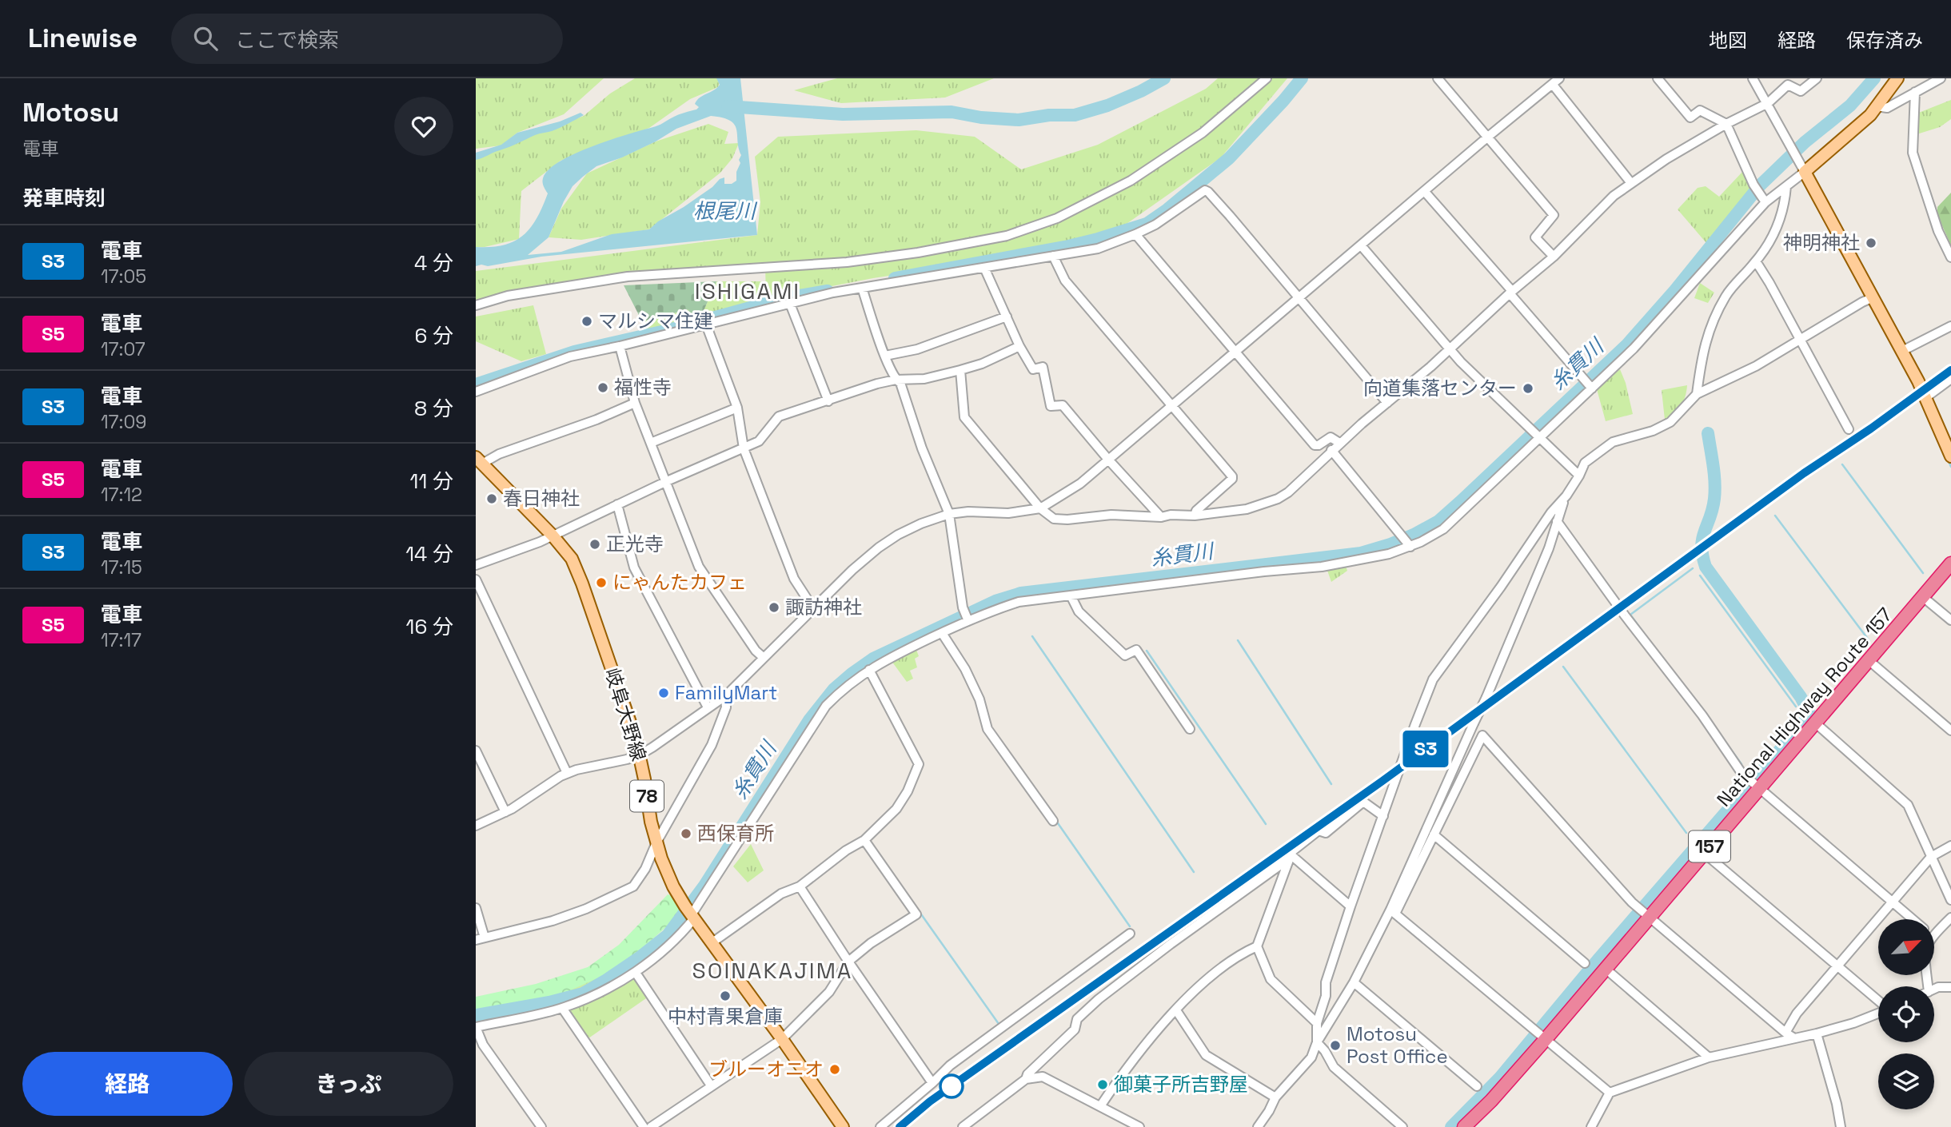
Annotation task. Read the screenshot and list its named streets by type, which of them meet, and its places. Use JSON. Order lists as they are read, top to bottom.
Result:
{
  "streets": {
    "highway": ["National Highway Route 157", "157"],
    "main road": ["岐阜大野線", "78"]
  },
  "districts": ["ISHIGAMI", "SOINAKAJIMA"],
  "water": ["根尾川", "糸貫川"],
  "places": [
    "神明神社",
    "マルシマ住建",
    "福性寺",
    "向道集落センター",
    "春日神社",
    "正光寺",
    "にゃんたカフェ",
    "諏訪神社",
    "FamilyMart",
    "西保育所",
    "中村青果倉庫",
    "Motosu Post Office",
    "ブルーオニオ",
    "御菓子所吉野屋"
  ],
  "north": "top right",
  "page": {
    "header": "Linewise",
    "search": "ここで検索",
    "nav": ["地図", "経路", "保存済み"],
    "heading": [
      ["Motosu", "電車"],
      "発車時刻"
    ],
    "on_map": "S3",
    "list": [
      {
        "mark": "S3",
        "name": "電車",
        "note": "17:05",
        "value": "4 分"
      },
      {
        "mark": "S5",
        "name": "電車",
        "note": "17:07",
        "value": "6 分"
      },
      {
        "mark": "S3",
        "name": "電車",
        "note": "17:09",
        "value": "8 分"
      },
      {
        "mark": "S5",
        "name": "電車",
        "note": "17:12",
        "value": "11 分"
      },
      {
        "mark": "S3",
        "name": "電車",
        "note": "17:15",
        "value": "14 分"
      },
      {
        "mark": "S5",
        "name": "電車",
        "note": "17:17",
        "value": "16 分"
      }
    ],
    "buttons": ["経路", "きっぷ"]
  }
}
